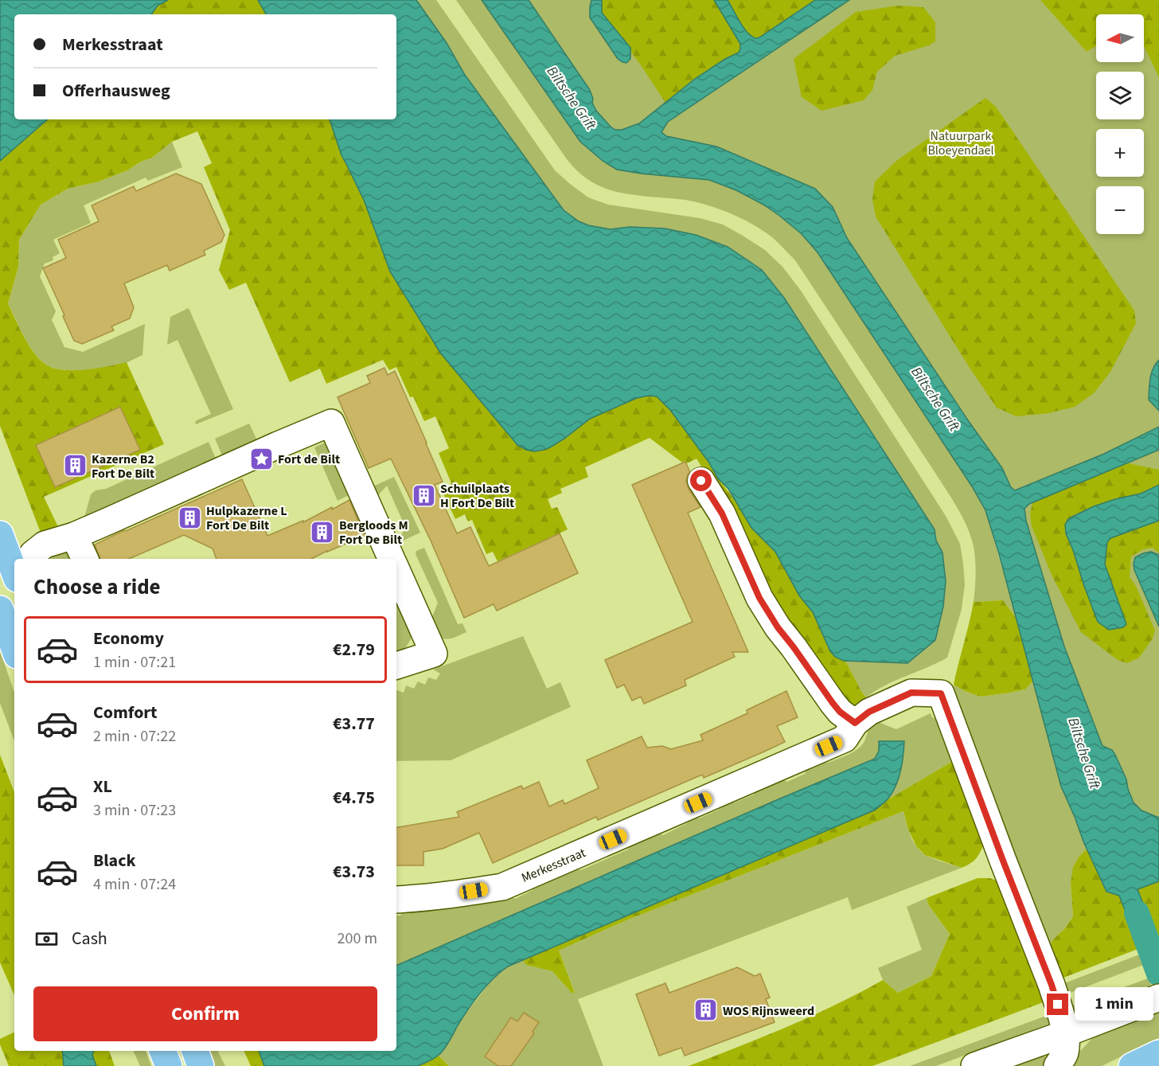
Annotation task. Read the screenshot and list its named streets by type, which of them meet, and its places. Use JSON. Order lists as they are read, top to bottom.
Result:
{
  "streets": {
    "street": ["Merkesstraat"]
  },
  "water": ["Biltsche Grift"],
  "parks": ["Natuurpark Bloeyendael"],
  "places": {
    "place": ["Fort de Bilt"],
    "building": [
      "Kazerne B2 Fort De Bilt",
      "Schuilplaats H Fort De Bilt",
      "Hulpkazerne L Fort De Bilt",
      "Bergloods M Fort De Bilt",
      "WOS Rijnsweerd"
    ]
  },
  "north": "left",
  "page": {
    "map_buttons": ["+", "−"],
    "banner": ["Merkesstraat", "Offerhausweg"],
    "heading": "Choose a ride",
    "list": [
      {
        "name": "Economy",
        "note": "1 min · 07:21",
        "value": "€2.79"
      },
      {
        "name": "Comfort",
        "note": "2 min · 07:22",
        "value": "€3.77"
      },
      {
        "name": "XL",
        "note": "3 min · 07:23",
        "value": "€4.75"
      },
      {
        "name": "Black",
        "note": "4 min · 07:24",
        "value": "€3.73"
      }
    ],
    "pay": ["Cash", "200 m"],
    "buttons": "Confirm",
    "bubble": "1 min"
  }
}
